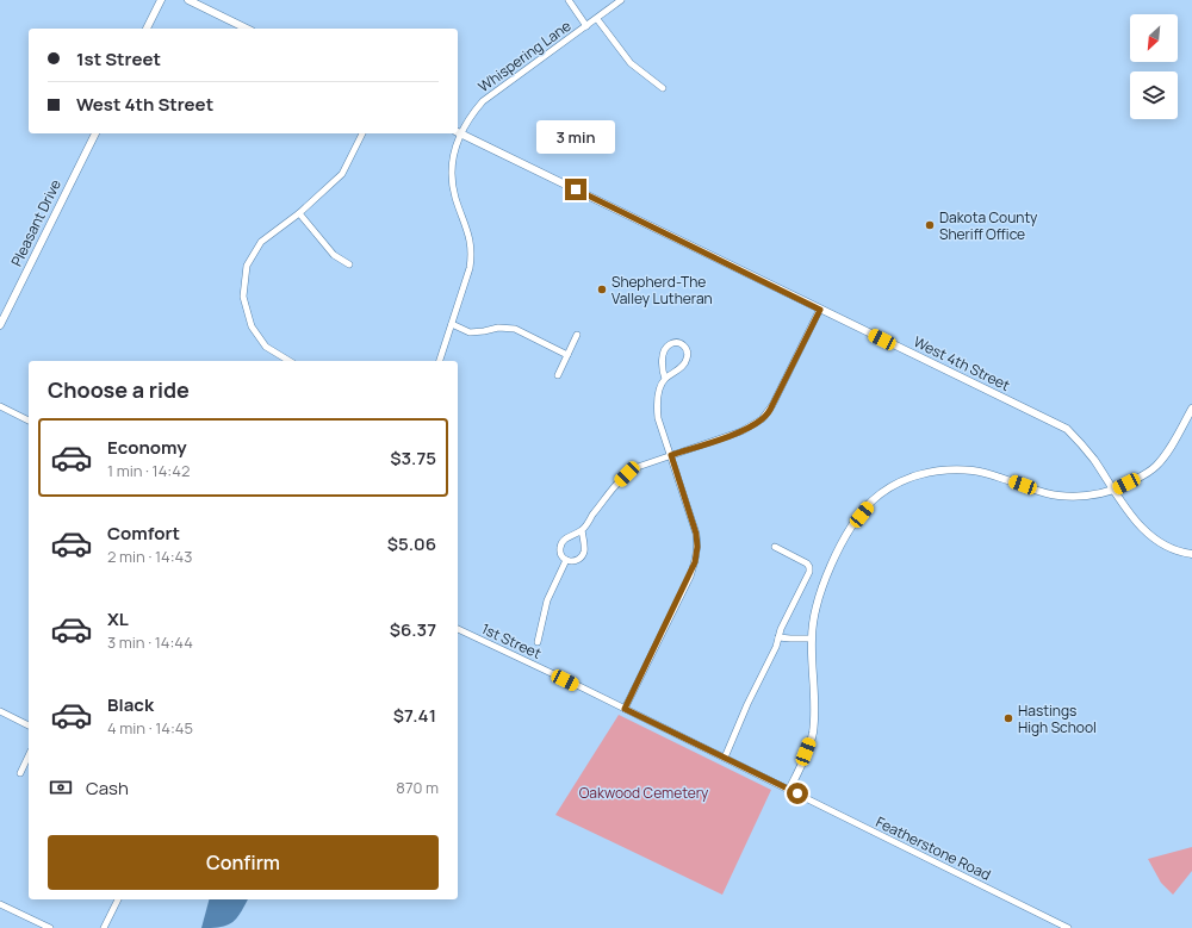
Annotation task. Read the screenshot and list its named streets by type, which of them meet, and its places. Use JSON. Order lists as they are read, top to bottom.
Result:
{
  "streets": {
    "street": [
      "Whispering Lane",
      "Pleasant Drive",
      "West 4th Street",
      "1st Street",
      "Featherstone Road"
    ]
  },
  "crossings": [
    ["Whispering Lane", "West 4th Street"],
    ["1st Street", "Featherstone Road"]
  ],
  "parks": ["Oakwood Cemetery"],
  "places": ["Dakota County Sheriff Office", "Shepherd-The Valley Lutheran", "Hastings High School"],
  "north": "bottom left",
  "page": {
    "banner": ["1st Street", "West 4th Street"],
    "bubble": "3 min",
    "heading": "Choose a ride",
    "list": [
      {
        "name": "Economy",
        "note": "1 min · 14:42",
        "value": "$3.75"
      },
      {
        "name": "Comfort",
        "note": "2 min · 14:43",
        "value": "$5.06"
      },
      {
        "name": "XL",
        "note": "3 min · 14:44",
        "value": "$6.37"
      },
      {
        "name": "Black",
        "note": "4 min · 14:45",
        "value": "$7.41"
      }
    ],
    "pay": ["Cash", "870 m"],
    "buttons": "Confirm"
  }
}
